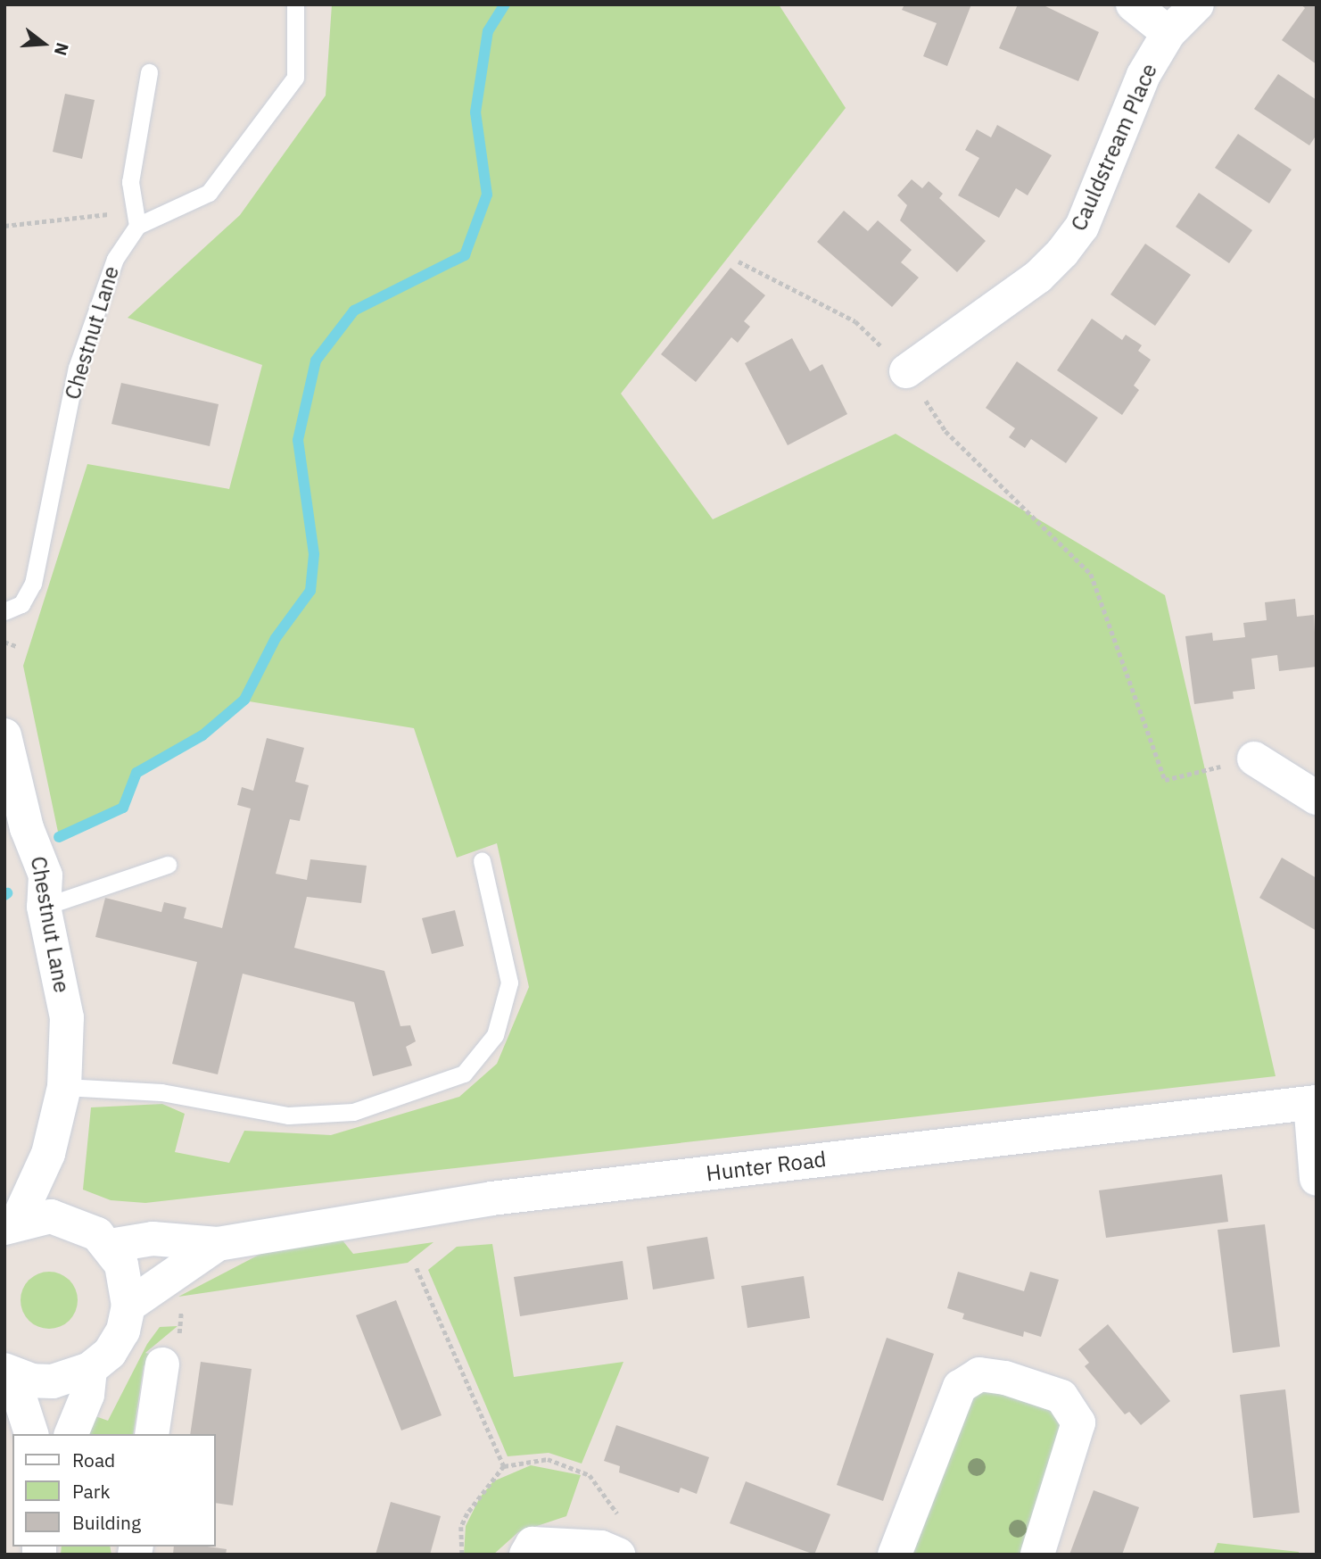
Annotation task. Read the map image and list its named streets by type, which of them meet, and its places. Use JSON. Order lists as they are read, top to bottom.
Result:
{
  "streets": {
    "street": ["Cauldstream Place", "Chestnut Lane", "Hunter Road"]
  },
  "legend": ["Road", "Park", "Building"],
  "north": "right"
}
